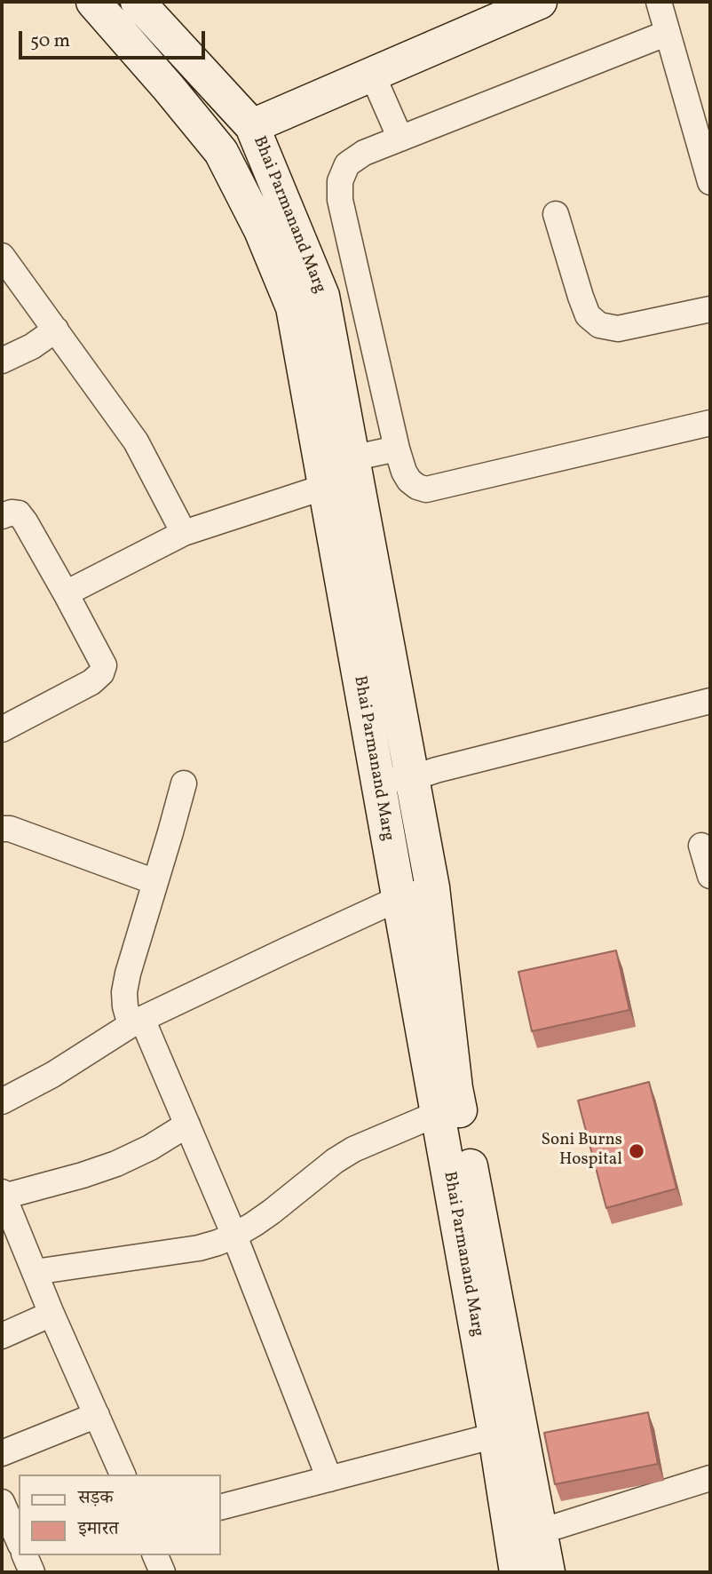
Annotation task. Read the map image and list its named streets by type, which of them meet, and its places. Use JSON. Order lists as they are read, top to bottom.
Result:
{
  "streets": {
    "street": ["Bhai Parmanand Marg"]
  },
  "places": ["Soni Burns Hospital"],
  "legend": ["सड़क", "इमारत"],
  "scale_bar": "50 m"
}
